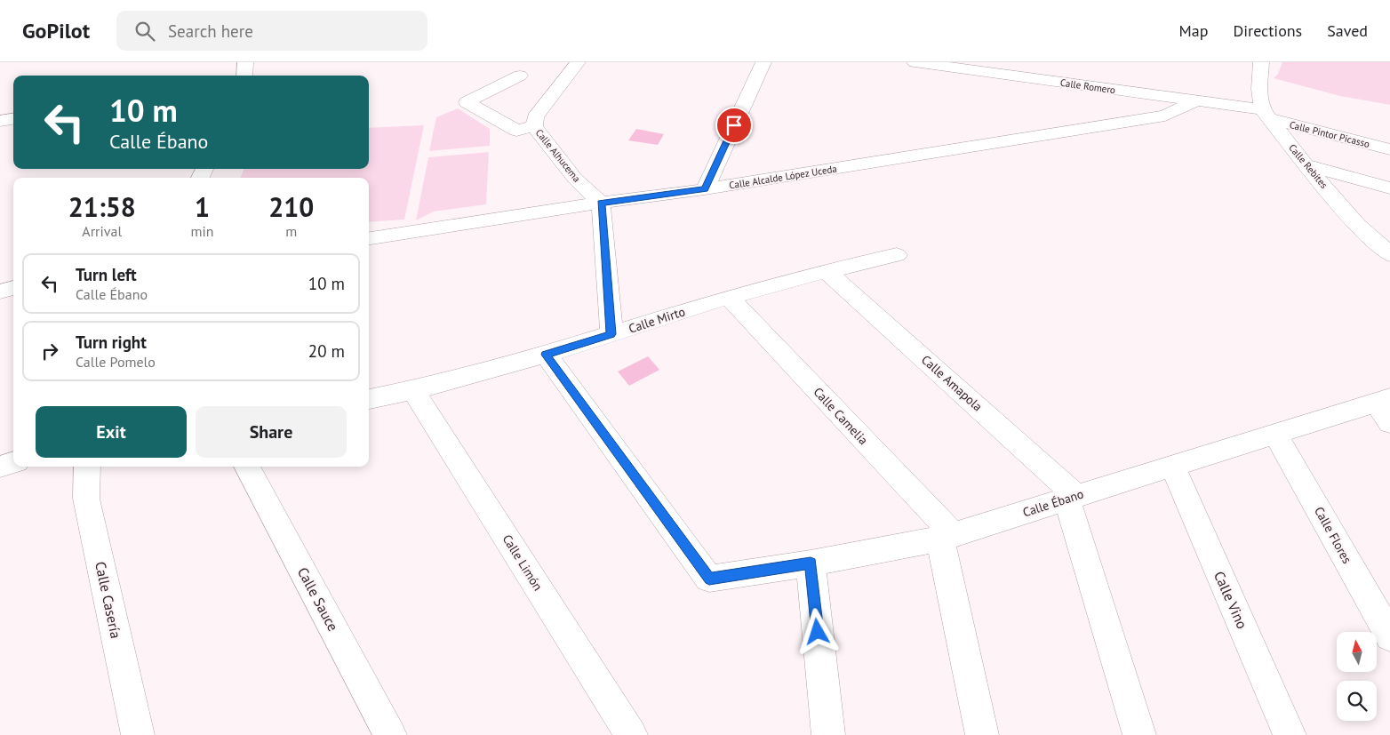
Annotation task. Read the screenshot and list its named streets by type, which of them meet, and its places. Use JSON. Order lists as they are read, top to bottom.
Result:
{
  "streets": {
    "street": [
      "Calle Romero",
      "Calle Pintor Picasso",
      "Calle Alhucema",
      "Calle Rebites",
      "Calle Alcalde López Uceda",
      "Calle Mirto",
      "Calle Amapola",
      "Calle Camelia",
      "Calle Ébano",
      "Calle Flores",
      "Calle Limón",
      "Calle Sauce",
      "Calle Casería",
      "Calle Vino"
    ]
  },
  "crossings": [
    ["Calle Romero", "Calle Pintor Picasso"],
    ["Calle Romero", "Calle Rebites"],
    ["Calle Romero", "Calle Alcalde López Uceda"],
    ["Calle Pintor Picasso", "Calle Rebites"],
    ["Calle Alhucema", "Calle Alcalde López Uceda"],
    ["Calle Mirto", "Calle Amapola"],
    ["Calle Mirto", "Calle Camelia"],
    ["Calle Mirto", "Calle Ébano"],
    ["Calle Mirto", "Calle Limón"],
    ["Calle Amapola", "Calle Ébano"],
    ["Calle Camelia", "Calle Ébano"],
    ["Calle Ébano", "Calle Flores"],
    ["Calle Ébano", "Calle Vino"]
  ],
  "north": "top",
  "page": {
    "header": "GoPilot",
    "search": "Search here",
    "nav": ["Map", "Directions", "Saved"],
    "turn": ["10 m", "Calle Ébano"],
    "eta": [
      "21:58",
      "Arrival",
      "1",
      "min",
      "210",
      "m"
    ],
    "list": [
      {
        "name": "Turn left",
        "note": "Calle Ébano",
        "value": "10 m"
      },
      {
        "name": "Turn right",
        "note": "Calle Pomelo",
        "value": "20 m"
      }
    ],
    "buttons": ["Exit", "Share"]
  }
}
